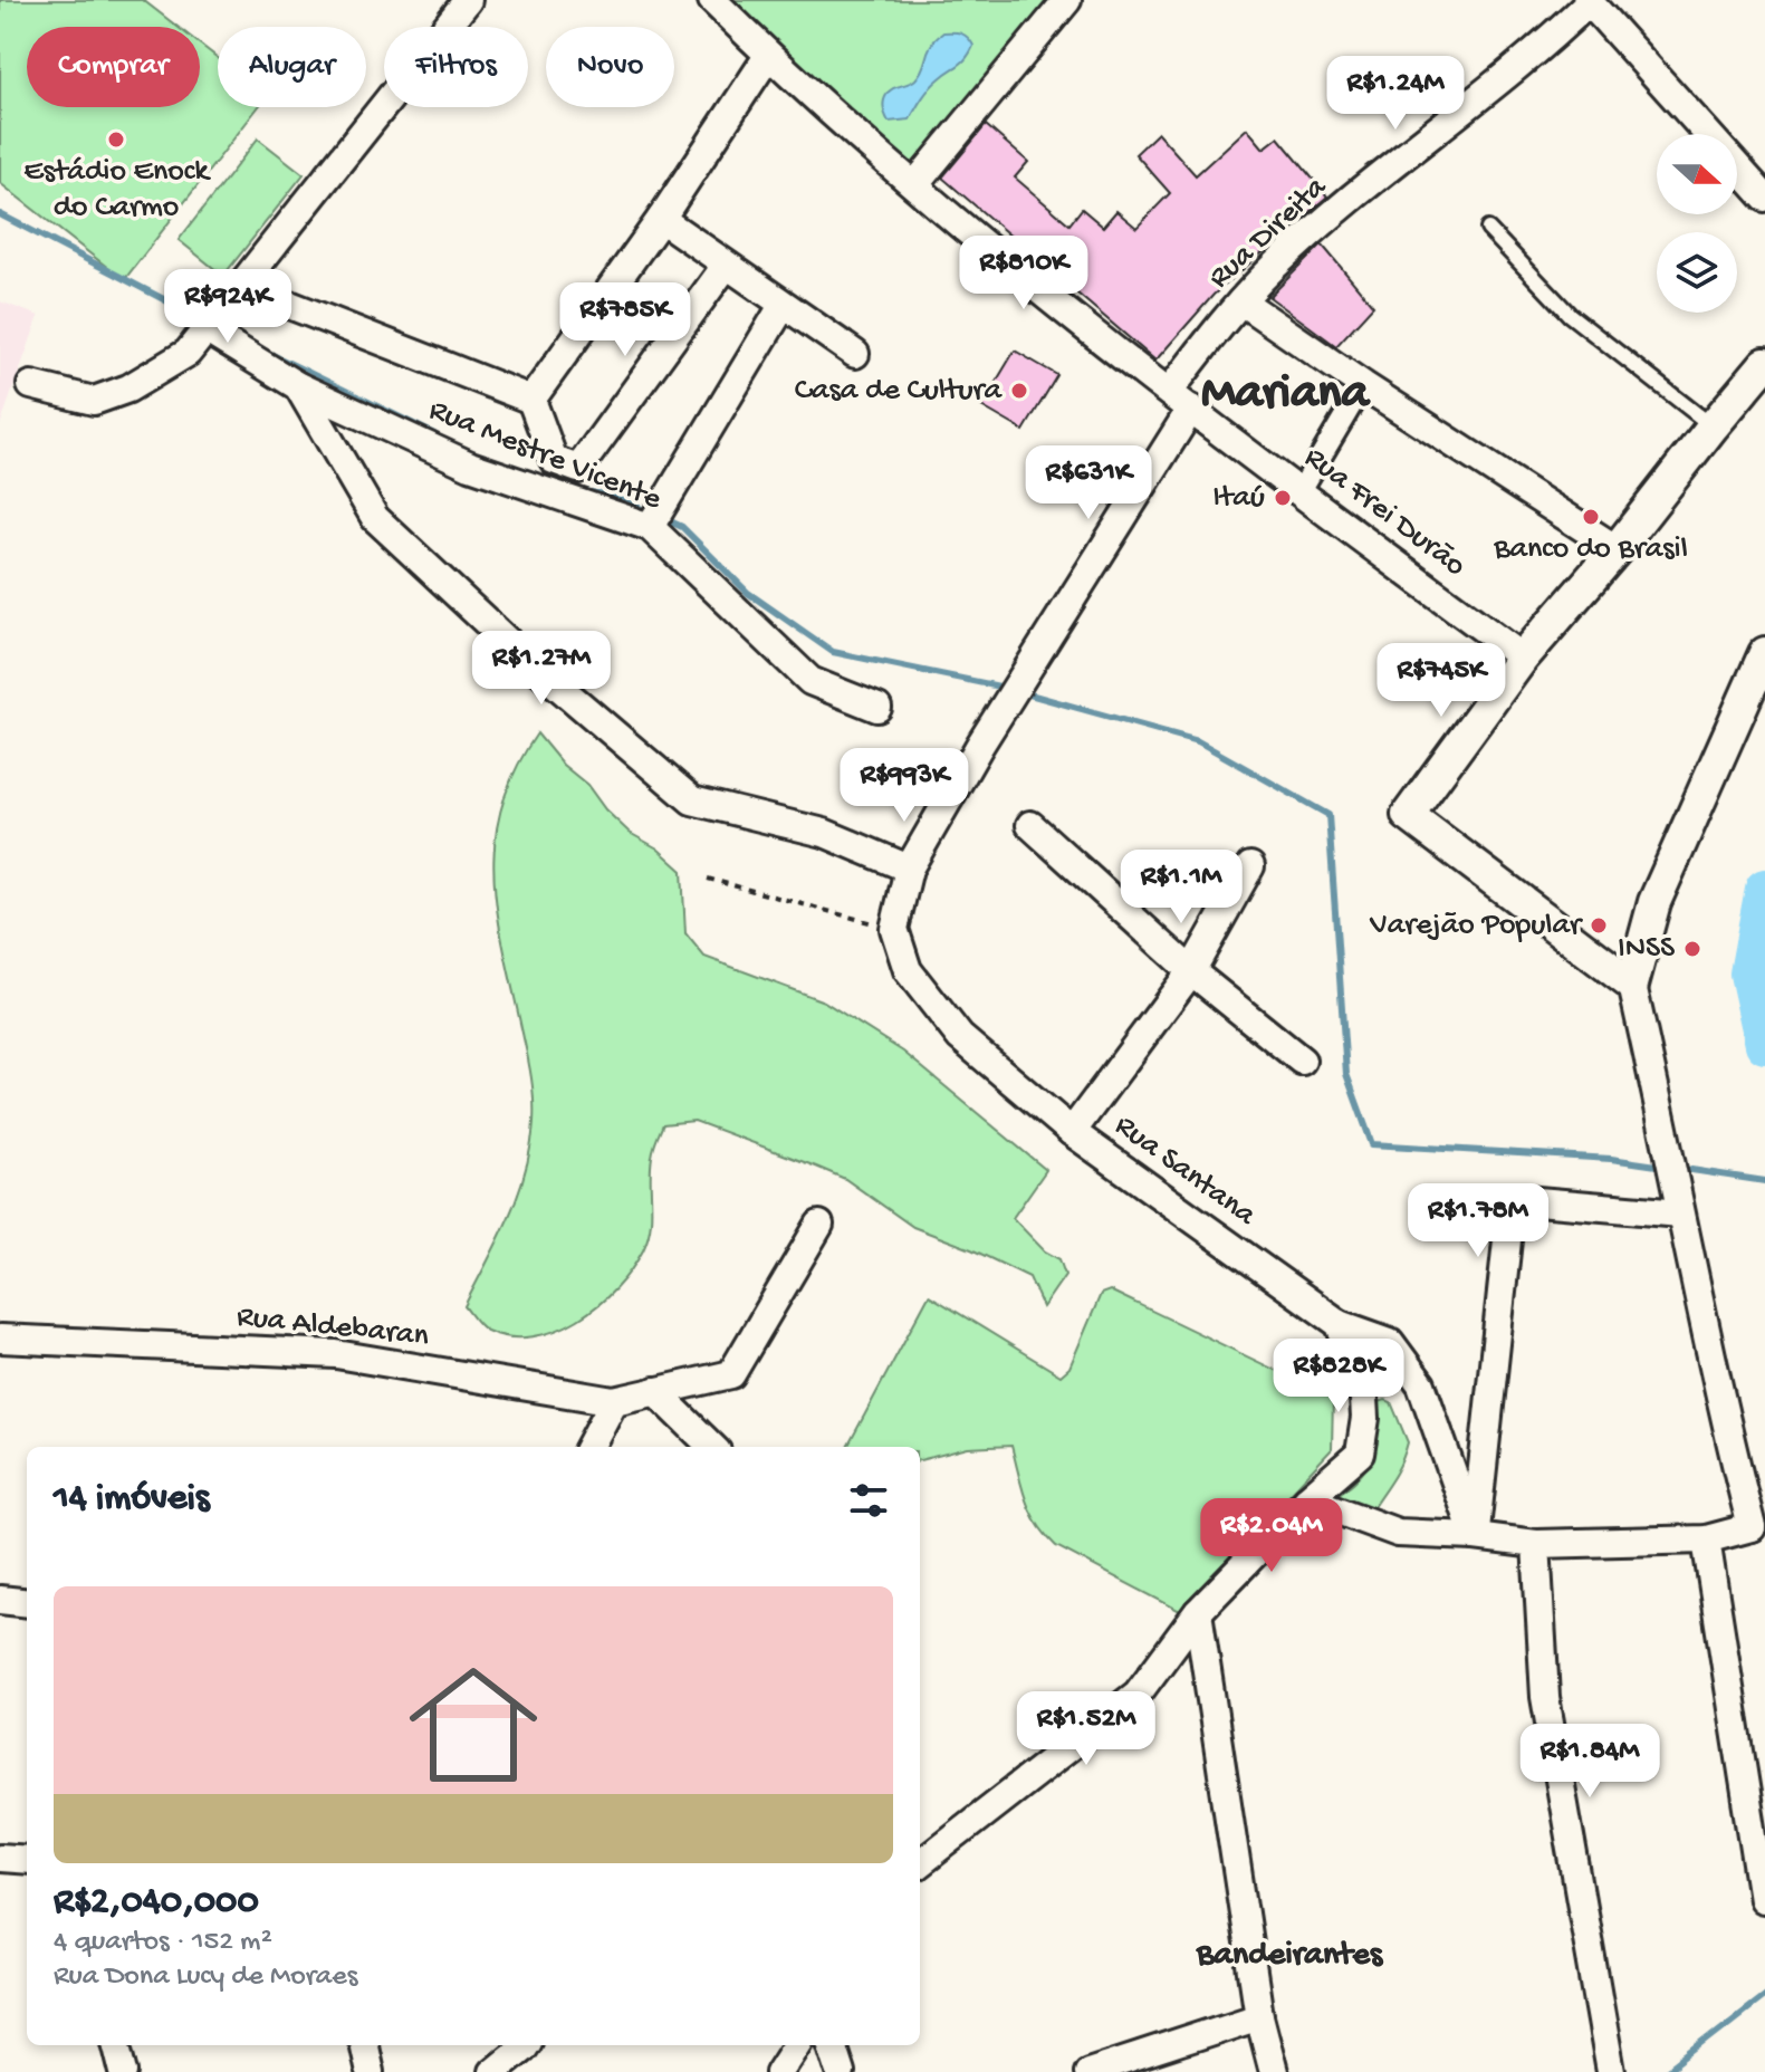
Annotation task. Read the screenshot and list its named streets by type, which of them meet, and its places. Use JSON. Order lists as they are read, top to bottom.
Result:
{
  "streets": {
    "street": [
      "Rua Direita",
      "Rua Mestre Vicente",
      "Rua Frei Durão",
      "Rua Santana",
      "Rua Aldebaran"
    ]
  },
  "crossings": [
    ["Rua Direita", "Rua Frei Durão"]
  ],
  "districts": ["Mariana", "Bandeirantes"],
  "places": [
    "Estádio Enock do Carmo",
    "Casa de Cultura",
    "Itaú",
    "Banco do Brasil",
    "Varejão Popular",
    "INSS"
  ],
  "north": "right",
  "page": {
    "chip": [
      "Comprar",
      "Alugar",
      "Filtros",
      "Novo"
    ],
    "price": [
      "R$1.24M",
      "R$810K",
      "R$924K",
      "R$785K",
      "R$631K",
      "R$1.27M",
      "R$745K",
      "R$993K",
      "R$1.1M",
      "R$1.78M",
      "R$828K",
      "R$2.04M",
      "R$1.52M",
      "R$1.84M"
    ],
    "heading": "14 imóveis",
    "list": [
      {
        "name": "R$2,040,000",
        "note": "4 quartos · 152 m² · Rua Dona Lucy de Moraes"
      }
    ]
  }
}
